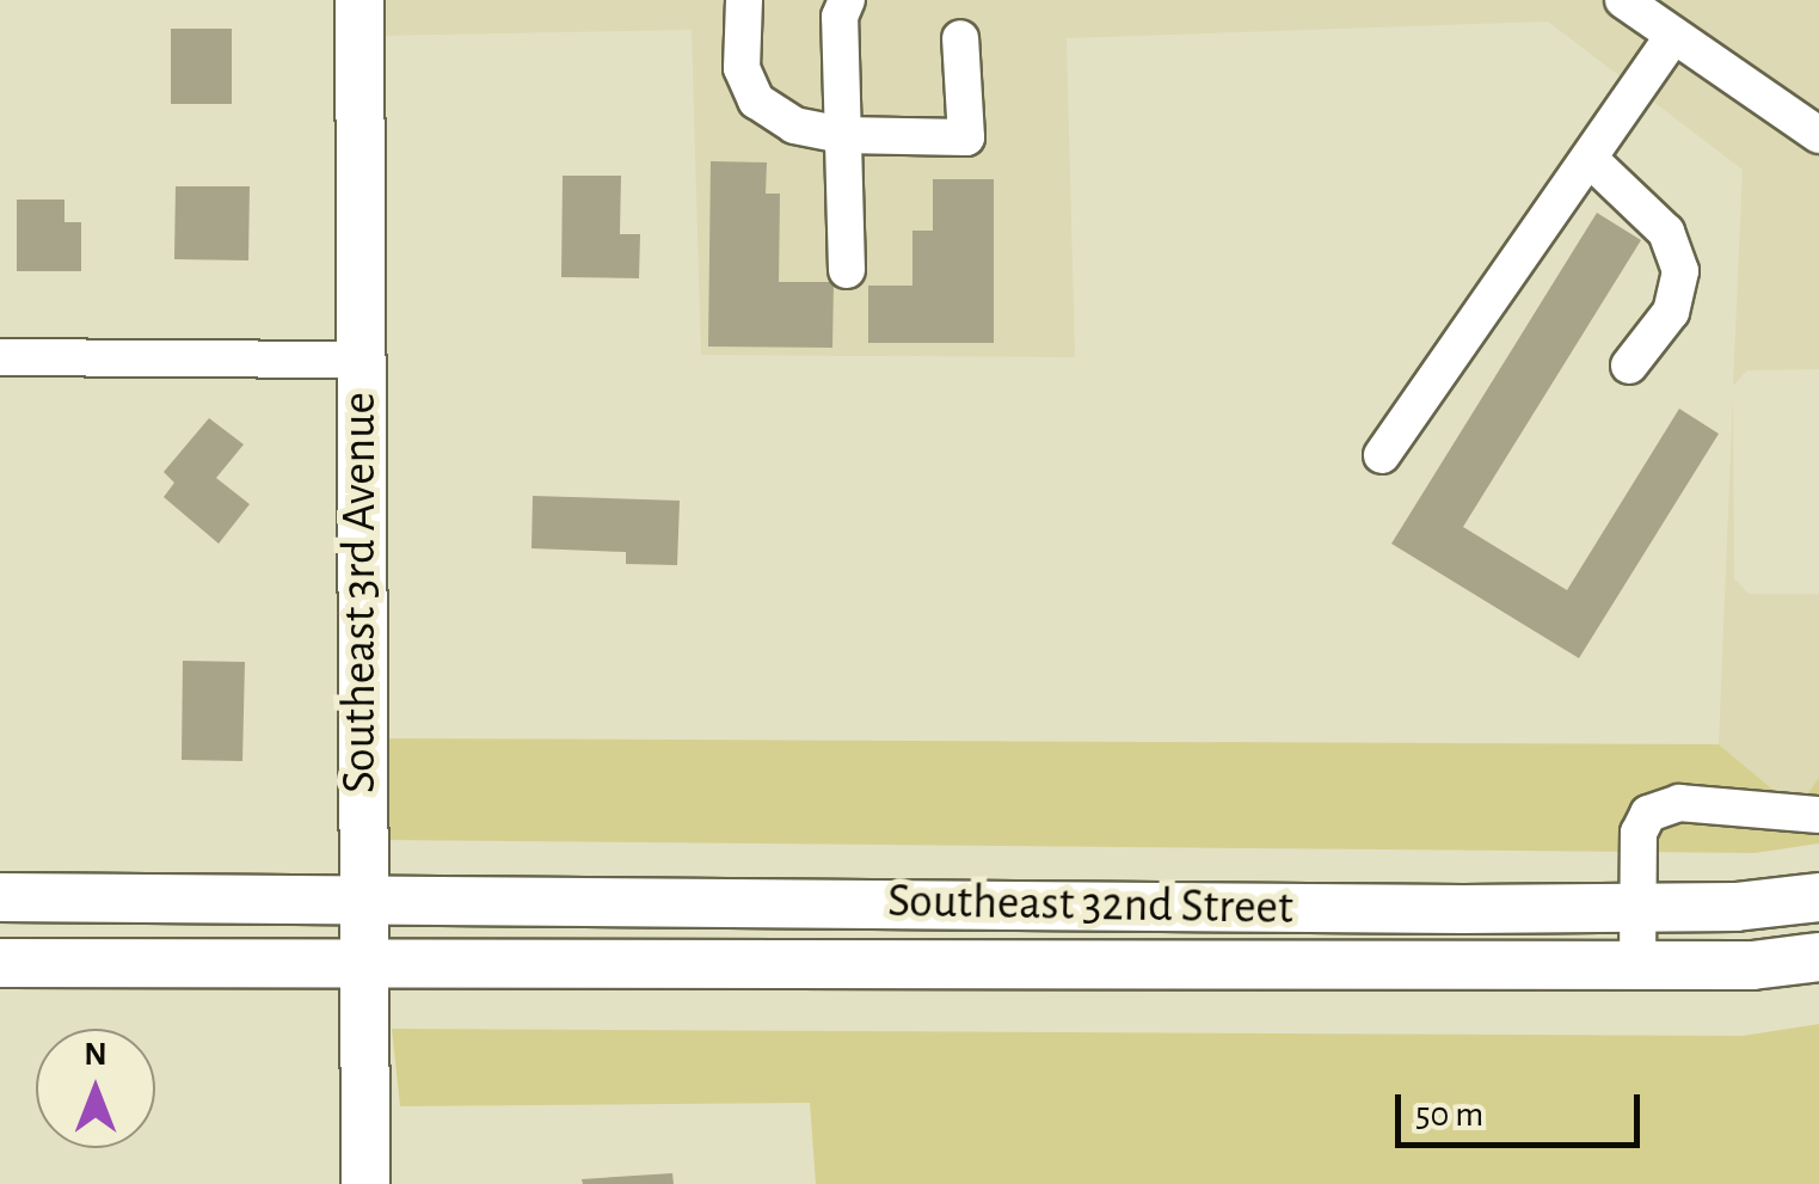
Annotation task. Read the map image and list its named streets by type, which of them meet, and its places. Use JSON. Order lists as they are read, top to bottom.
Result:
{
  "streets": {
    "main road": ["Southeast 3rd Avenue", "Southeast 32nd Street"]
  },
  "crossings": [
    ["Southeast 3rd Avenue", "Southeast 32nd Street"]
  ],
  "scale_bar": "50 m",
  "north": "top"
}
